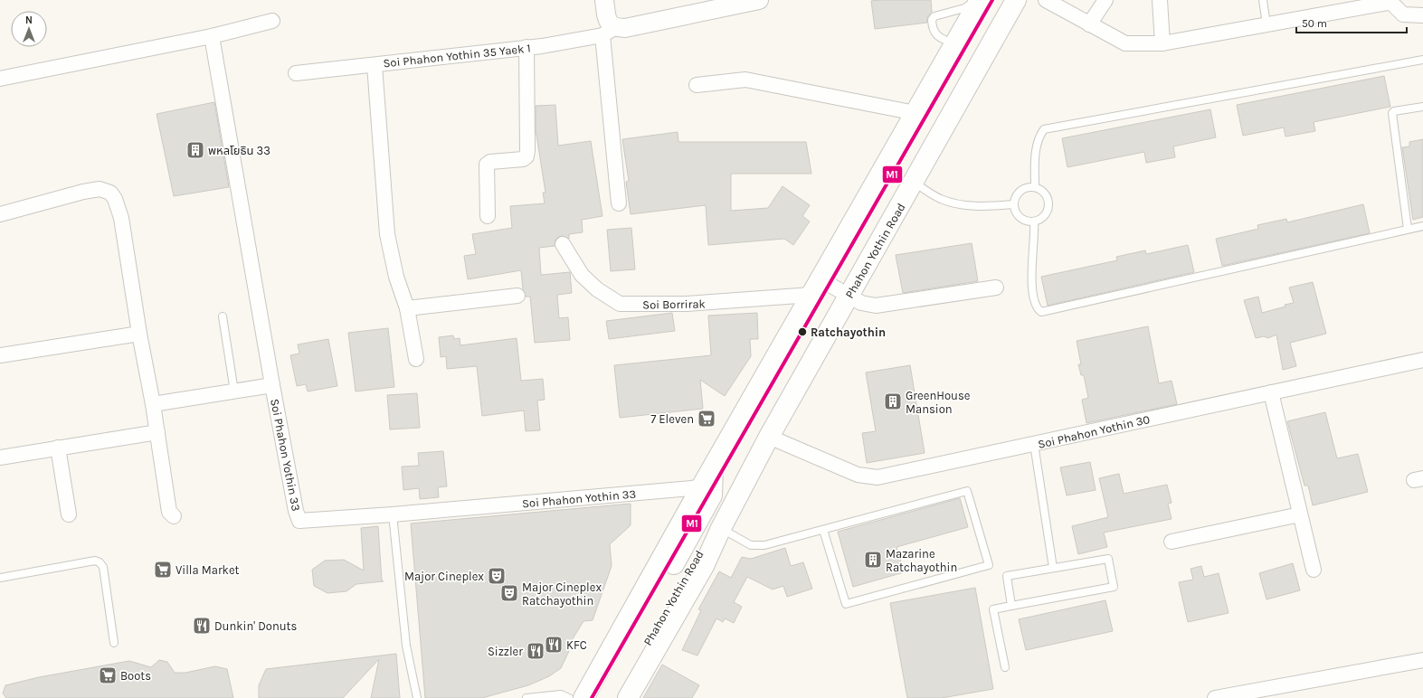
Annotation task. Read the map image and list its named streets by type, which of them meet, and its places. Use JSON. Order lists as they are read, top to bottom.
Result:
{
  "streets": {
    "main road": ["Phahon Yothin Road"],
    "street": [
      "Soi Phahon Yothin 35 Yaek 1",
      "Soi Borrirak",
      "Soi Phahon Yothin 30",
      "Soi Phahon Yothin 33"
    ]
  },
  "crossings": [
    ["Phahon Yothin Road", "Soi Borrirak"],
    ["Phahon Yothin Road", "Soi Phahon Yothin 30"],
    ["Phahon Yothin Road", "Soi Phahon Yothin 33"]
  ],
  "places": {
    "building": ["พหลโยธิน 33", "GreenHouse Mansion", "Mazarine Ratchayothin"],
    "other": ["Ratchayothin"],
    "supermarket": ["7 Eleven", "Villa Market", "Boots"],
    "theatre": ["Major Cineplex", "Major Cineplex Ratchayothin"],
    "restaurant": ["Dunkin' Donuts", "KFC", "Sizzler"]
  },
  "lines": ["transit line M1"],
  "scale_bar": "50 m",
  "north": "top"
}
